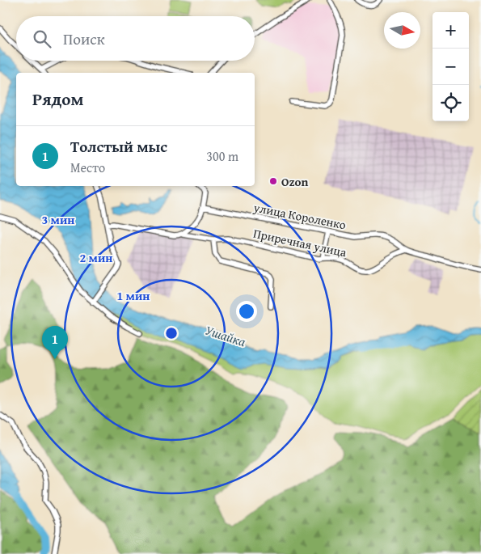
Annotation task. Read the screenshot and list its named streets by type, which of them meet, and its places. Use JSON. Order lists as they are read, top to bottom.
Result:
{
  "streets": {
    "street": ["улица Короленко", "Приречная улица"]
  },
  "crossings": [
    ["улица Короленко", "Приречная улица"]
  ],
  "water": ["Ушайка"],
  "places": ["Ozon"],
  "north": "right",
  "page": {
    "map_buttons": ["+", "−"],
    "search": "Поиск",
    "heading": "Рядом",
    "list": [
      {
        "mark": "1",
        "name": "Толстый мыс",
        "note": "Место",
        "value": "300 m"
      }
    ],
    "pins": "1"
  },
  "rings": ["3 мин", "2 мин", "1 мин"]
}
